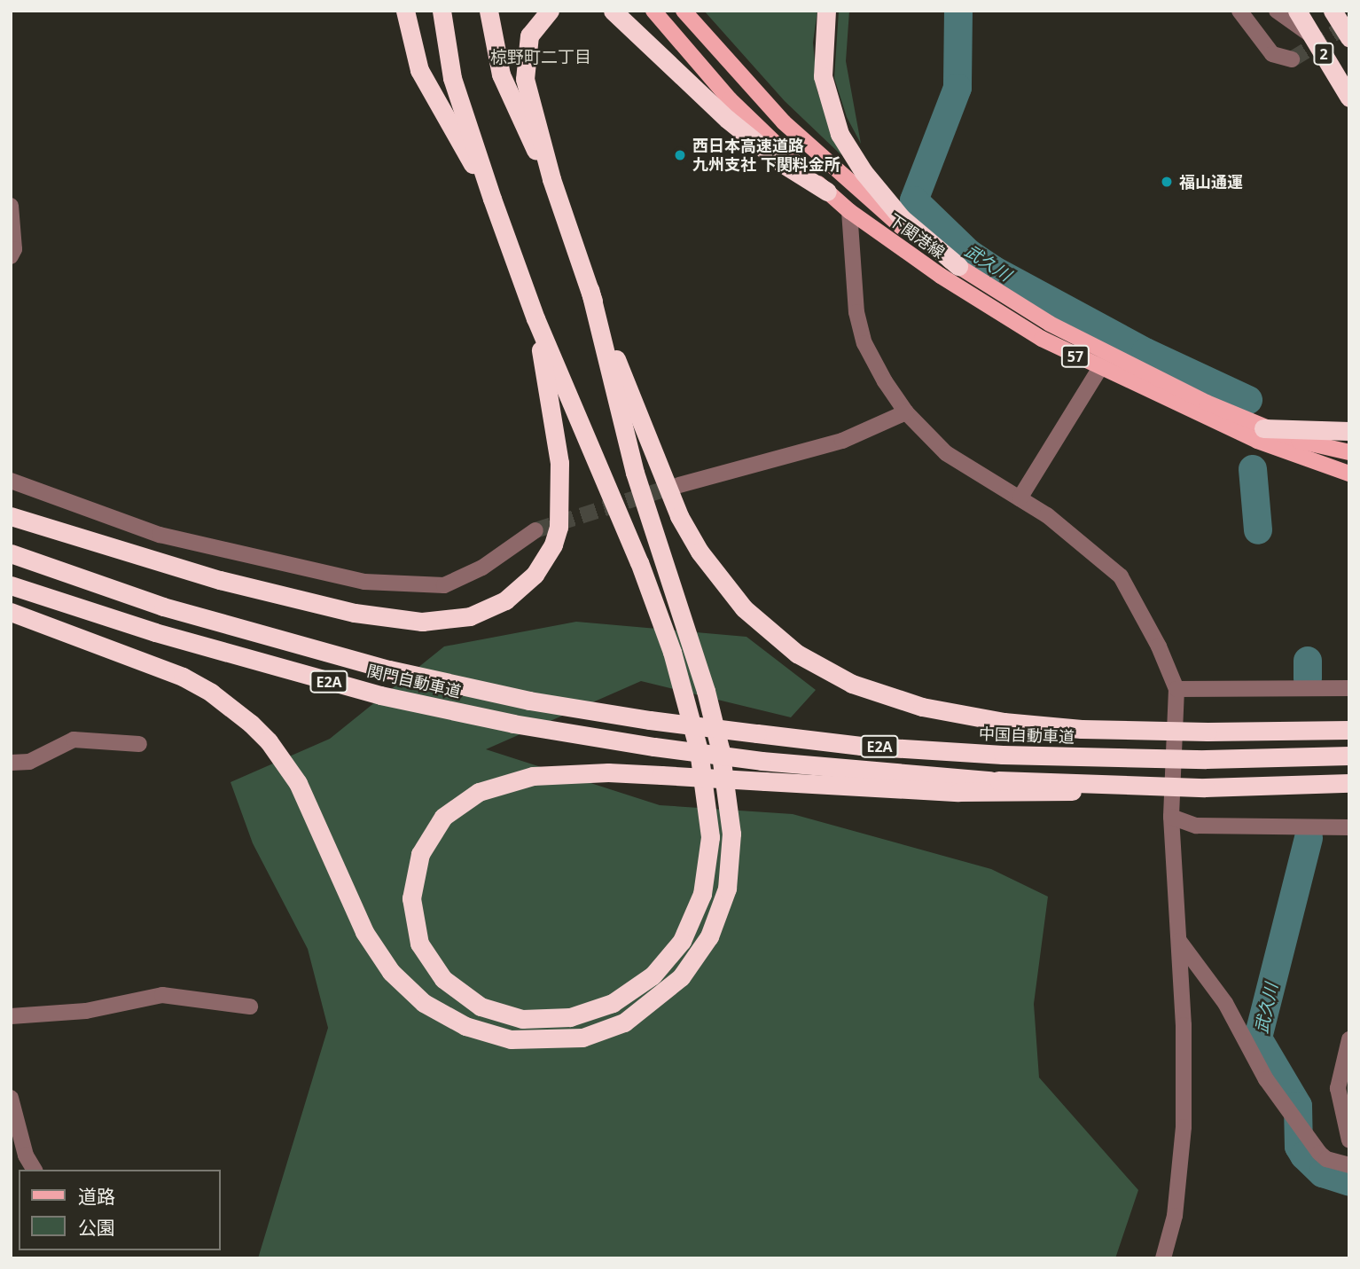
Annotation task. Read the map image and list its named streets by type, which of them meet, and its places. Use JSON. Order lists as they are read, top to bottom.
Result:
{
  "streets": {
    "highway": [
      "2",
      "関門自動車道",
      "E2A",
      "中国自動車道"
    ],
    "main road": ["下関港線", "57"]
  },
  "crossings": [
    ["関門自動車道", "E2A"],
    ["関門自動車道", "中国自動車道"]
  ],
  "districts": ["椋野町二丁目"],
  "water": ["武久川"],
  "places": ["西日本高速道路 九州支社 下関料金所", "福山通運"],
  "legend": ["道路", "公園"]
}
